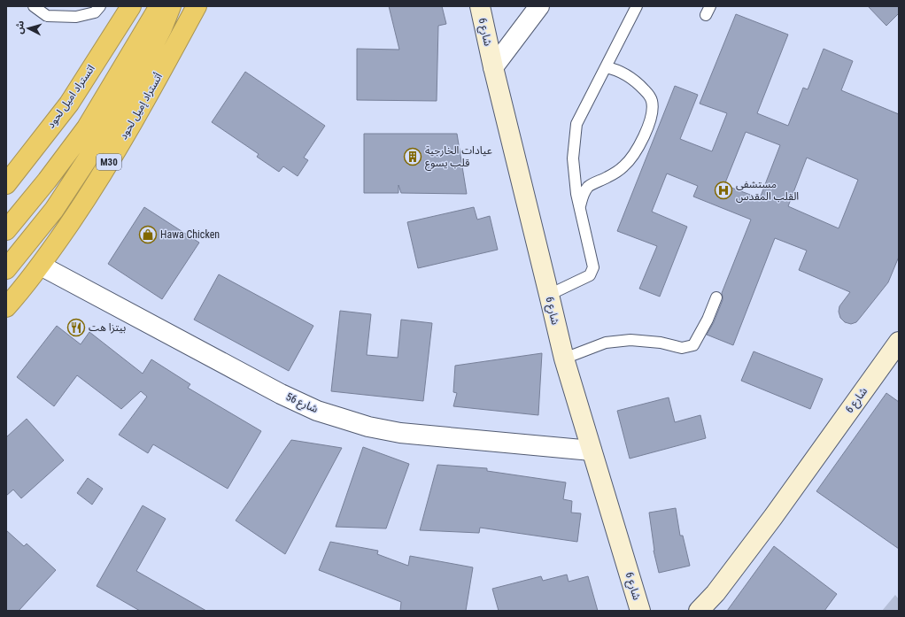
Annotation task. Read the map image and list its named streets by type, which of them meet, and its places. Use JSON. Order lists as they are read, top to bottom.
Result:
{
  "streets": {
    "highway": ["اتستراد اميل لحود", "أتستراد إميل لحود", "M30"],
    "street": ["شارع 6", "شارع 56"]
  },
  "crossings": [
    ["شارع 6", "شارع 56"],
    ["أتستراد إميل لحود", "شارع 56"]
  ],
  "places": {
    "building": ["عيادات الخارجية قلب يسوع"],
    "hospital": ["مستشفى القلب المقدس"],
    "shop": ["Hawa Chicken"],
    "restaurant": ["بيتزا هت"]
  },
  "north": "left"
}
